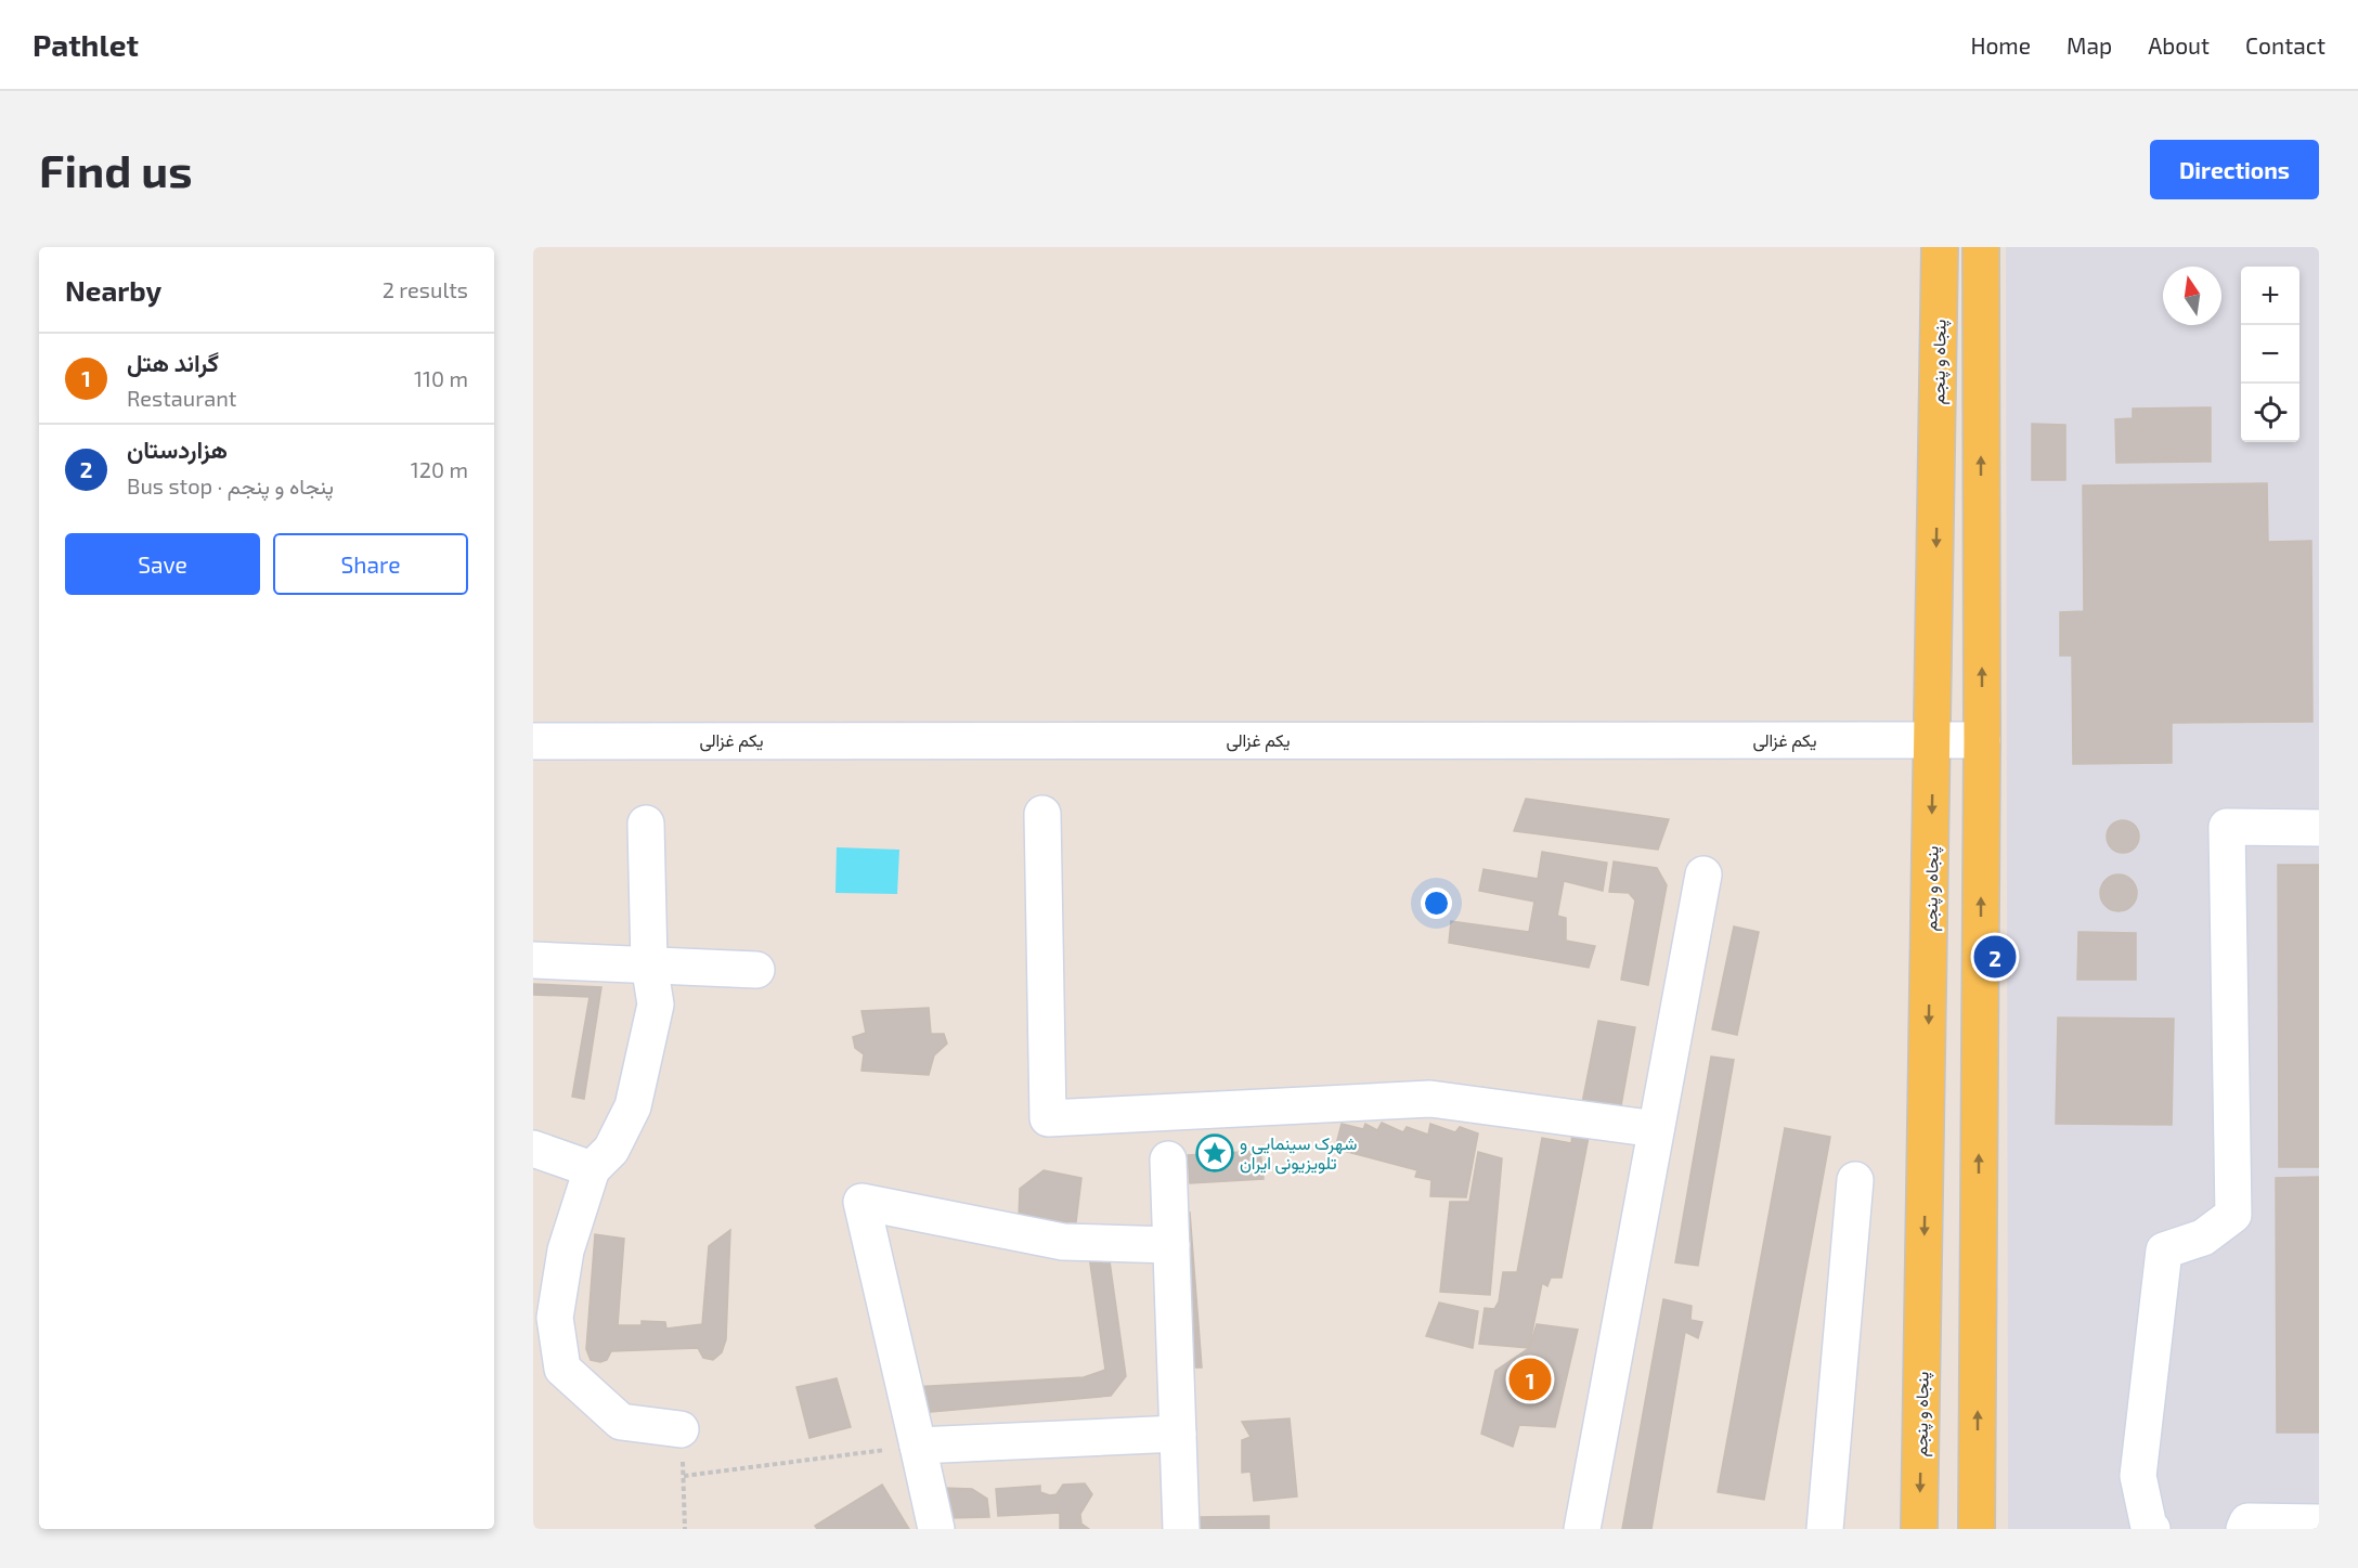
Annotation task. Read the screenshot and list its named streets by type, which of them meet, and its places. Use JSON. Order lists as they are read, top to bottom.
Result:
{
  "streets": {
    "main road": ["پنجاه و پنجم"],
    "street": ["یکم غزالی"]
  },
  "crossings": [
    ["پنجاه و پنجم", "یکم غزالی"]
  ],
  "places": {
    "place": ["شهرک سینمایی و تلویزیونی ایران"]
  },
  "north": "top",
  "page": {
    "header": "Pathlet",
    "nav": [
      "Home",
      "Map",
      "About",
      "Contact"
    ],
    "buttons": [
      "Directions",
      ["Save", "Share"]
    ],
    "title": "Find us",
    "heading": ["Nearby", "2 results"],
    "map_buttons": ["+", "−"],
    "list": [
      {
        "mark": "1",
        "name": "گراند هتل",
        "note": "Restaurant",
        "value": "110 m"
      },
      {
        "mark": "2",
        "name": "هزاردستان",
        "note": "Bus stop · پنجاه و پنجم",
        "value": "120 m"
      }
    ],
    "pins": ["2", "1"]
  }
}
